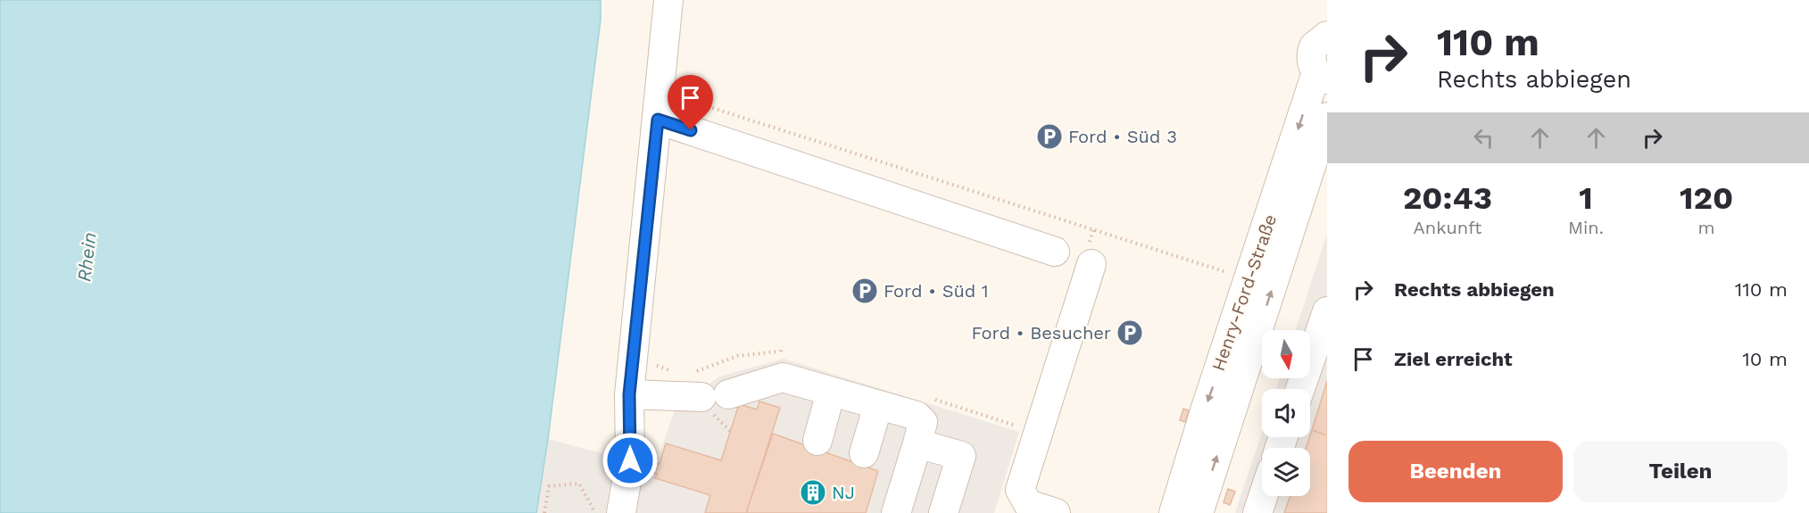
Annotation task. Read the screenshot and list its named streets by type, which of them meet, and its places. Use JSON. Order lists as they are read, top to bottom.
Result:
{
  "streets": {
    "street": ["Henry-Ford-Straße"]
  },
  "water": ["Rhein"],
  "places": {
    "parking": ["Ford • Süd 3", "Ford • Süd 1", "Ford • Besucher"],
    "building": ["NJ"]
  },
  "north": "bottom",
  "page": {
    "turn": ["110 m", "Rechts abbiegen"],
    "eta": [
      "20:43",
      "Ankunft",
      "1",
      "Min.",
      "120",
      "m"
    ],
    "list": [
      {
        "name": "Rechts abbiegen",
        "value": "110 m"
      },
      {
        "name": "Ziel erreicht",
        "value": "10 m"
      }
    ],
    "buttons": ["Beenden", "Teilen"]
  }
}
